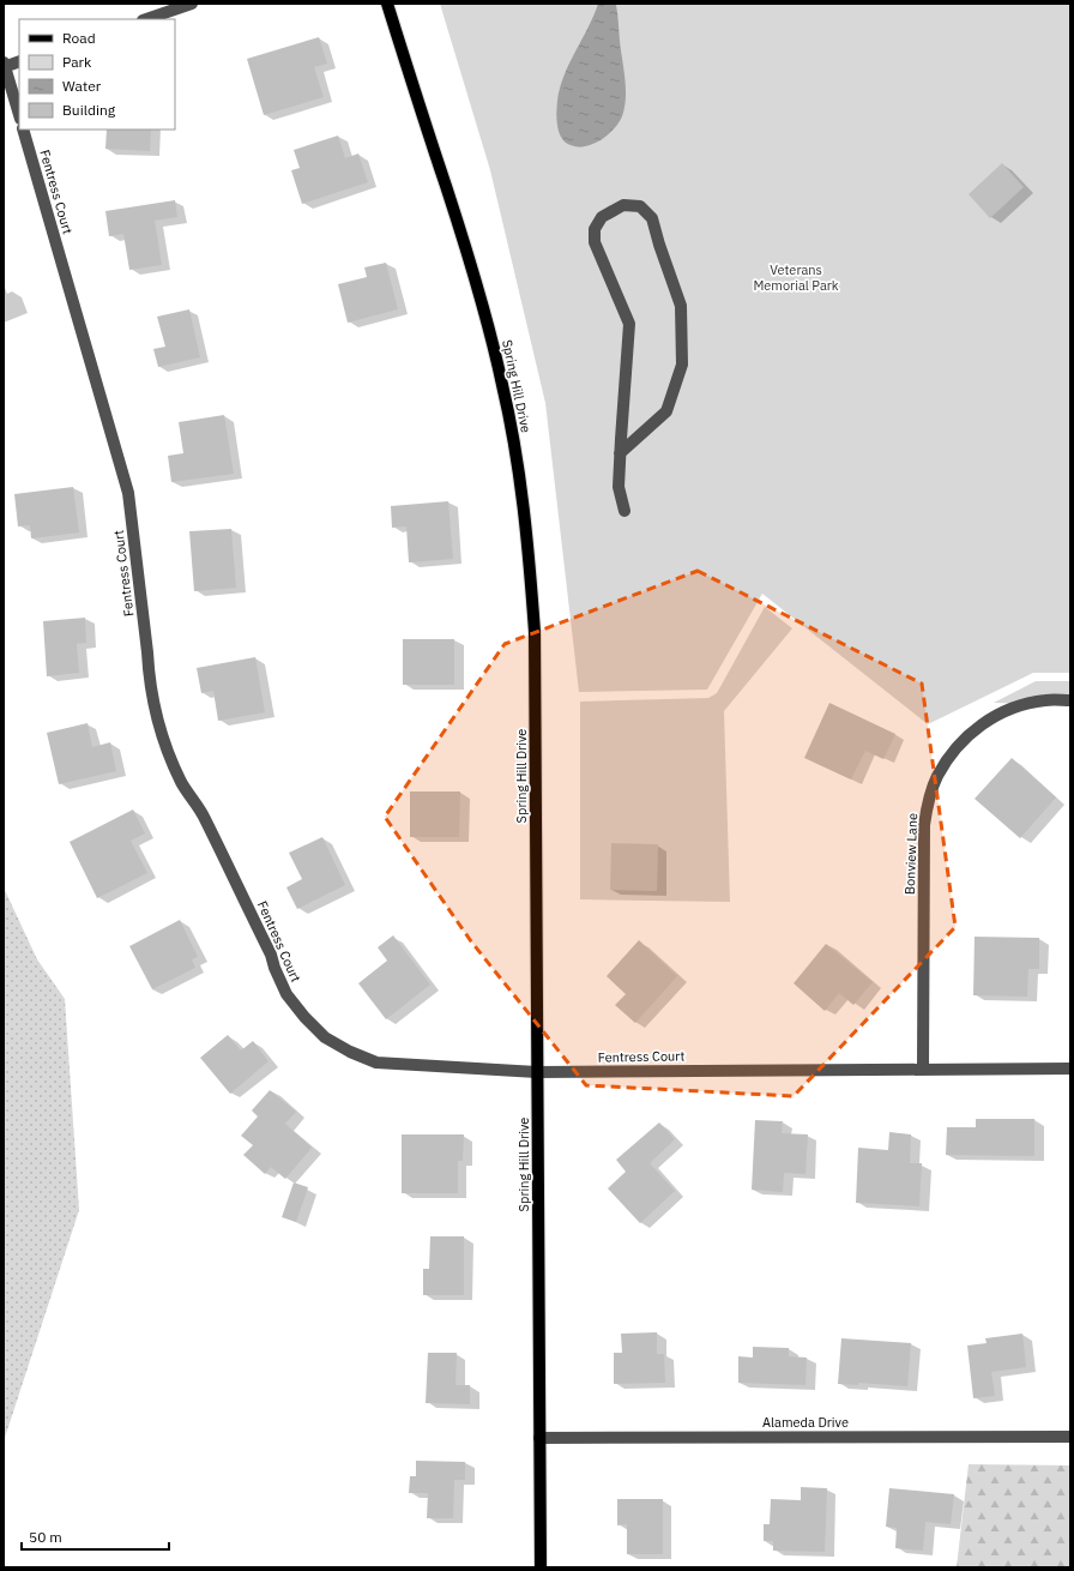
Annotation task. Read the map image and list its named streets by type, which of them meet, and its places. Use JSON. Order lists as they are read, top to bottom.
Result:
{
  "streets": {
    "main road": ["Spring Hill Drive"],
    "street": ["Fentress Court", "Bonview Lane", "Alameda Drive"]
  },
  "crossings": [
    ["Fentress Court", "Spring Hill Drive"],
    ["Fentress Court", "Bonview Lane"],
    ["Spring Hill Drive", "Alameda Drive"]
  ],
  "parks": ["Veterans Memorial Park"],
  "legend": [
    "Road",
    "Park",
    "Water",
    "Building"
  ],
  "scale_bar": "50 m"
}
